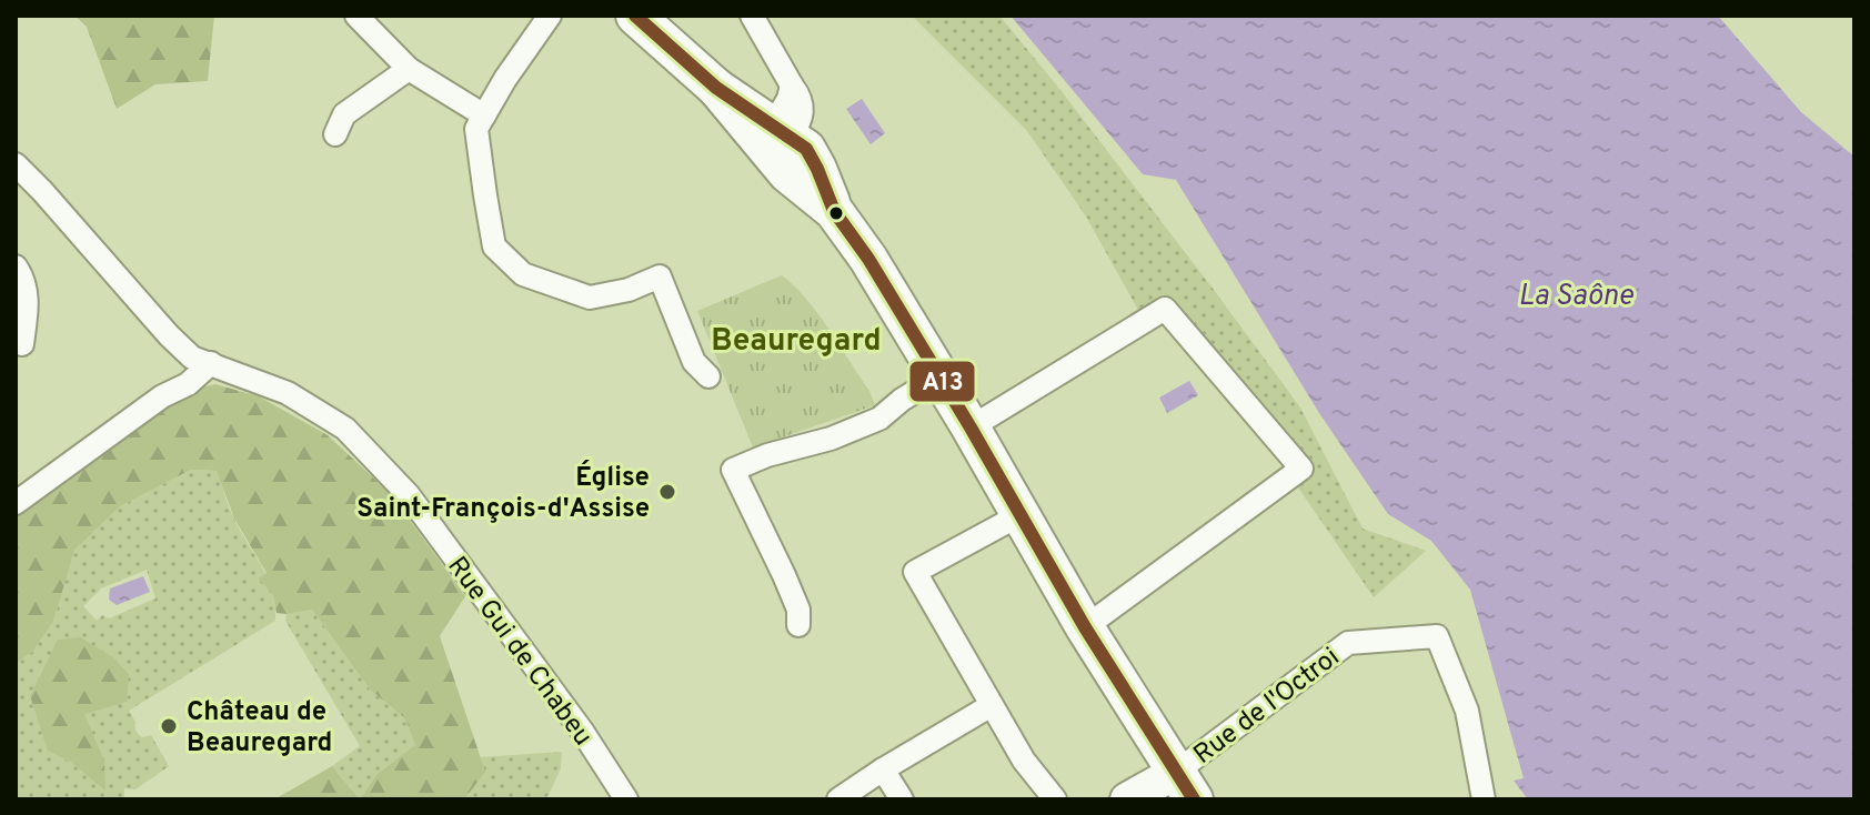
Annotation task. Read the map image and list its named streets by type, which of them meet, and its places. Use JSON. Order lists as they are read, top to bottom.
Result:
{
  "streets": {
    "street": ["Rue Gui de Chabeu", "Rue de l'Octroi"]
  },
  "districts": ["Beauregard"],
  "water": ["La Saône"],
  "places": ["Église Saint-François-d'Assise", "Château de Beauregard"],
  "lines": ["transit line A13"]
}
